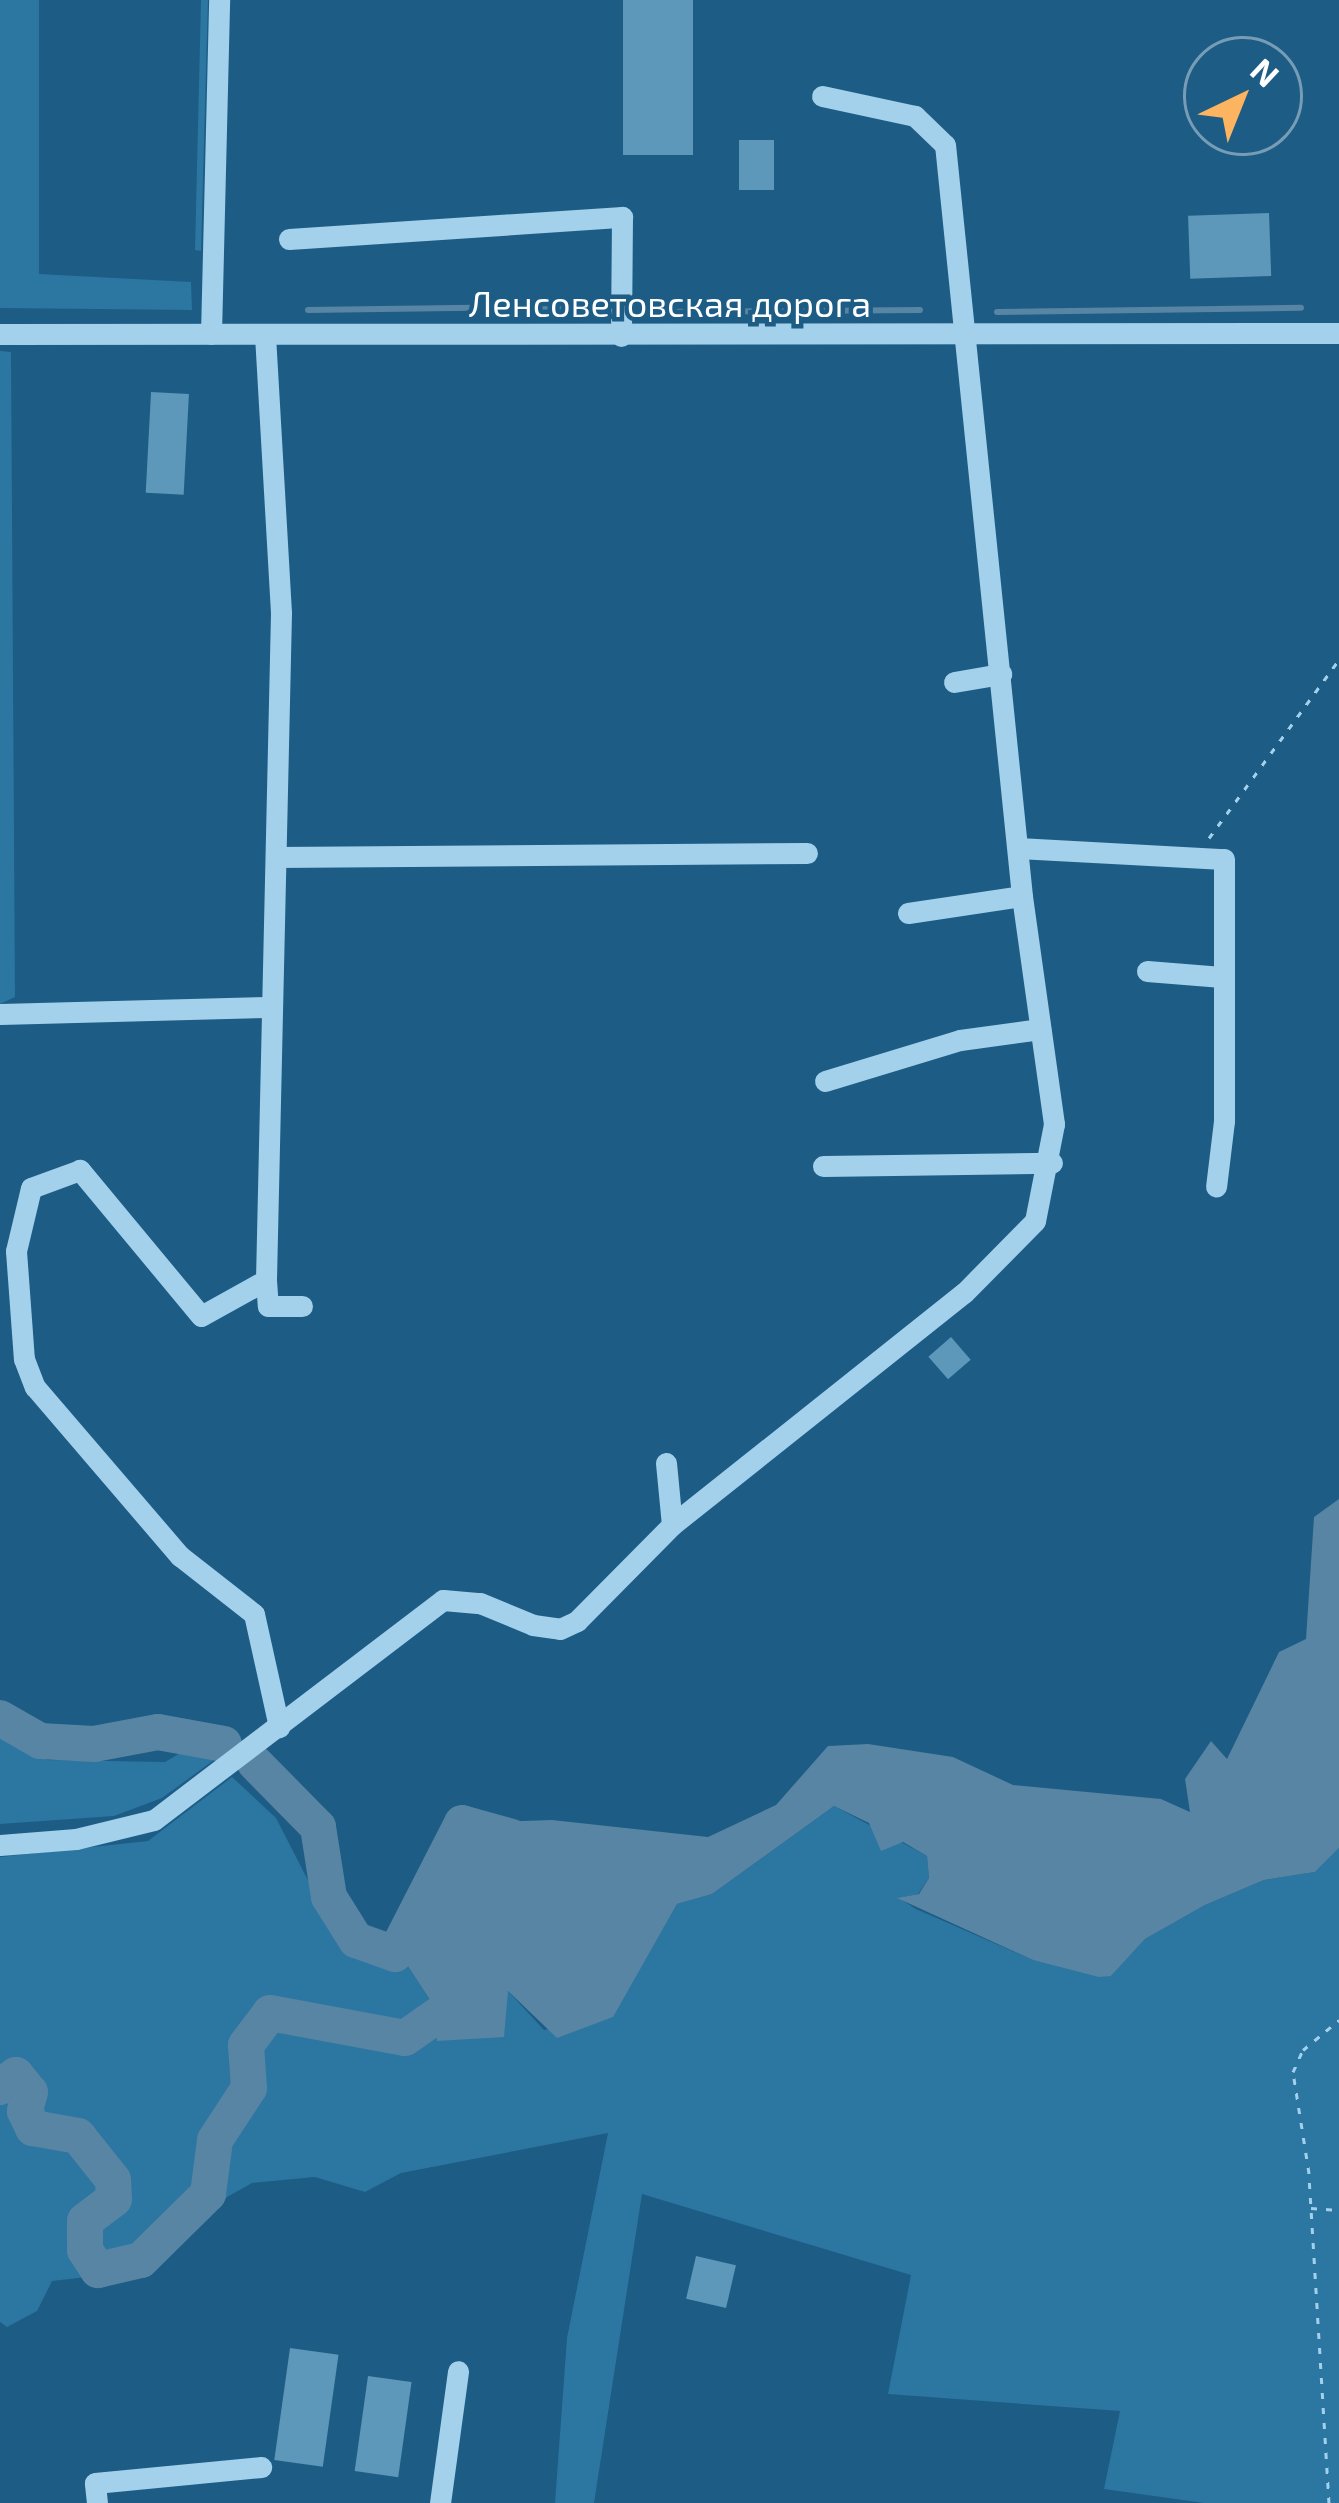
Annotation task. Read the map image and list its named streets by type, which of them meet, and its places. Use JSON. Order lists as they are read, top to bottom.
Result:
{
  "streets": {
    "street": ["Ленсоветовская дорога"]
  },
  "north": "top right"
}
